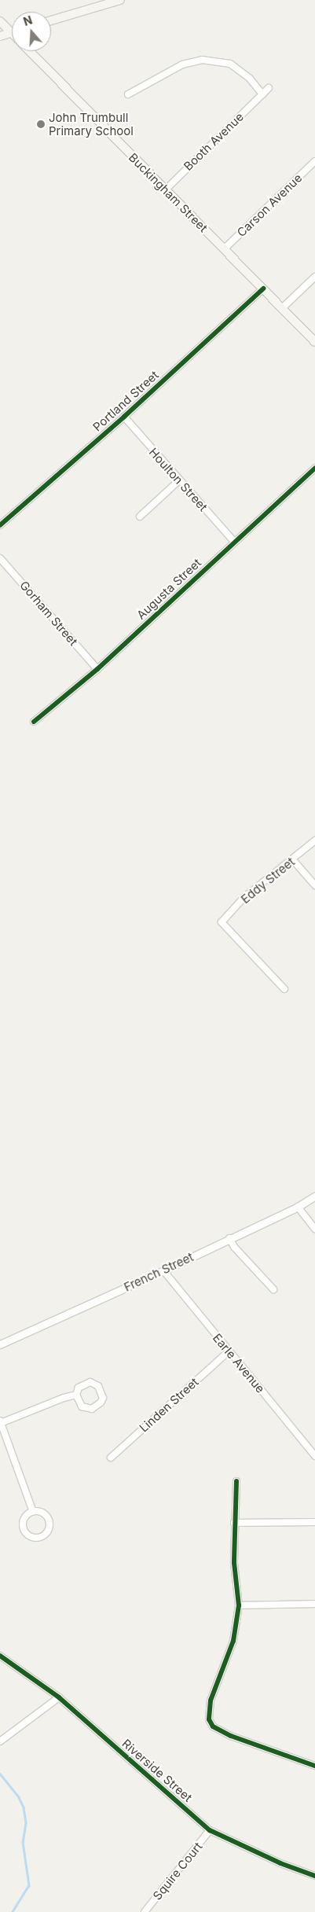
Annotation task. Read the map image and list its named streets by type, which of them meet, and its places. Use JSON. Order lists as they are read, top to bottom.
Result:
{
  "streets": {
    "main road": ["Buckingham Street"],
    "street": [
      "Booth Avenue",
      "Carson Avenue",
      "Portland Street",
      "Houlton Street",
      "Augusta Street",
      "Gorham Street",
      "Eddy Street",
      "French Street",
      "Earle Avenue",
      "Linden Street",
      "Riverside Street",
      "Squire Court"
    ]
  },
  "crossings": [
    ["Booth Avenue", "Buckingham Street"],
    ["Buckingham Street", "Carson Avenue"],
    ["Buckingham Street", "Portland Street"],
    ["Portland Street", "Houlton Street"],
    ["Houlton Street", "Augusta Street"],
    ["Augusta Street", "Gorham Street"],
    ["French Street", "Earle Avenue"],
    ["Earle Avenue", "Linden Street"],
    ["Riverside Street", "Squire Court"]
  ],
  "places": ["John Trumbull Primary School"],
  "north": "top"
}
